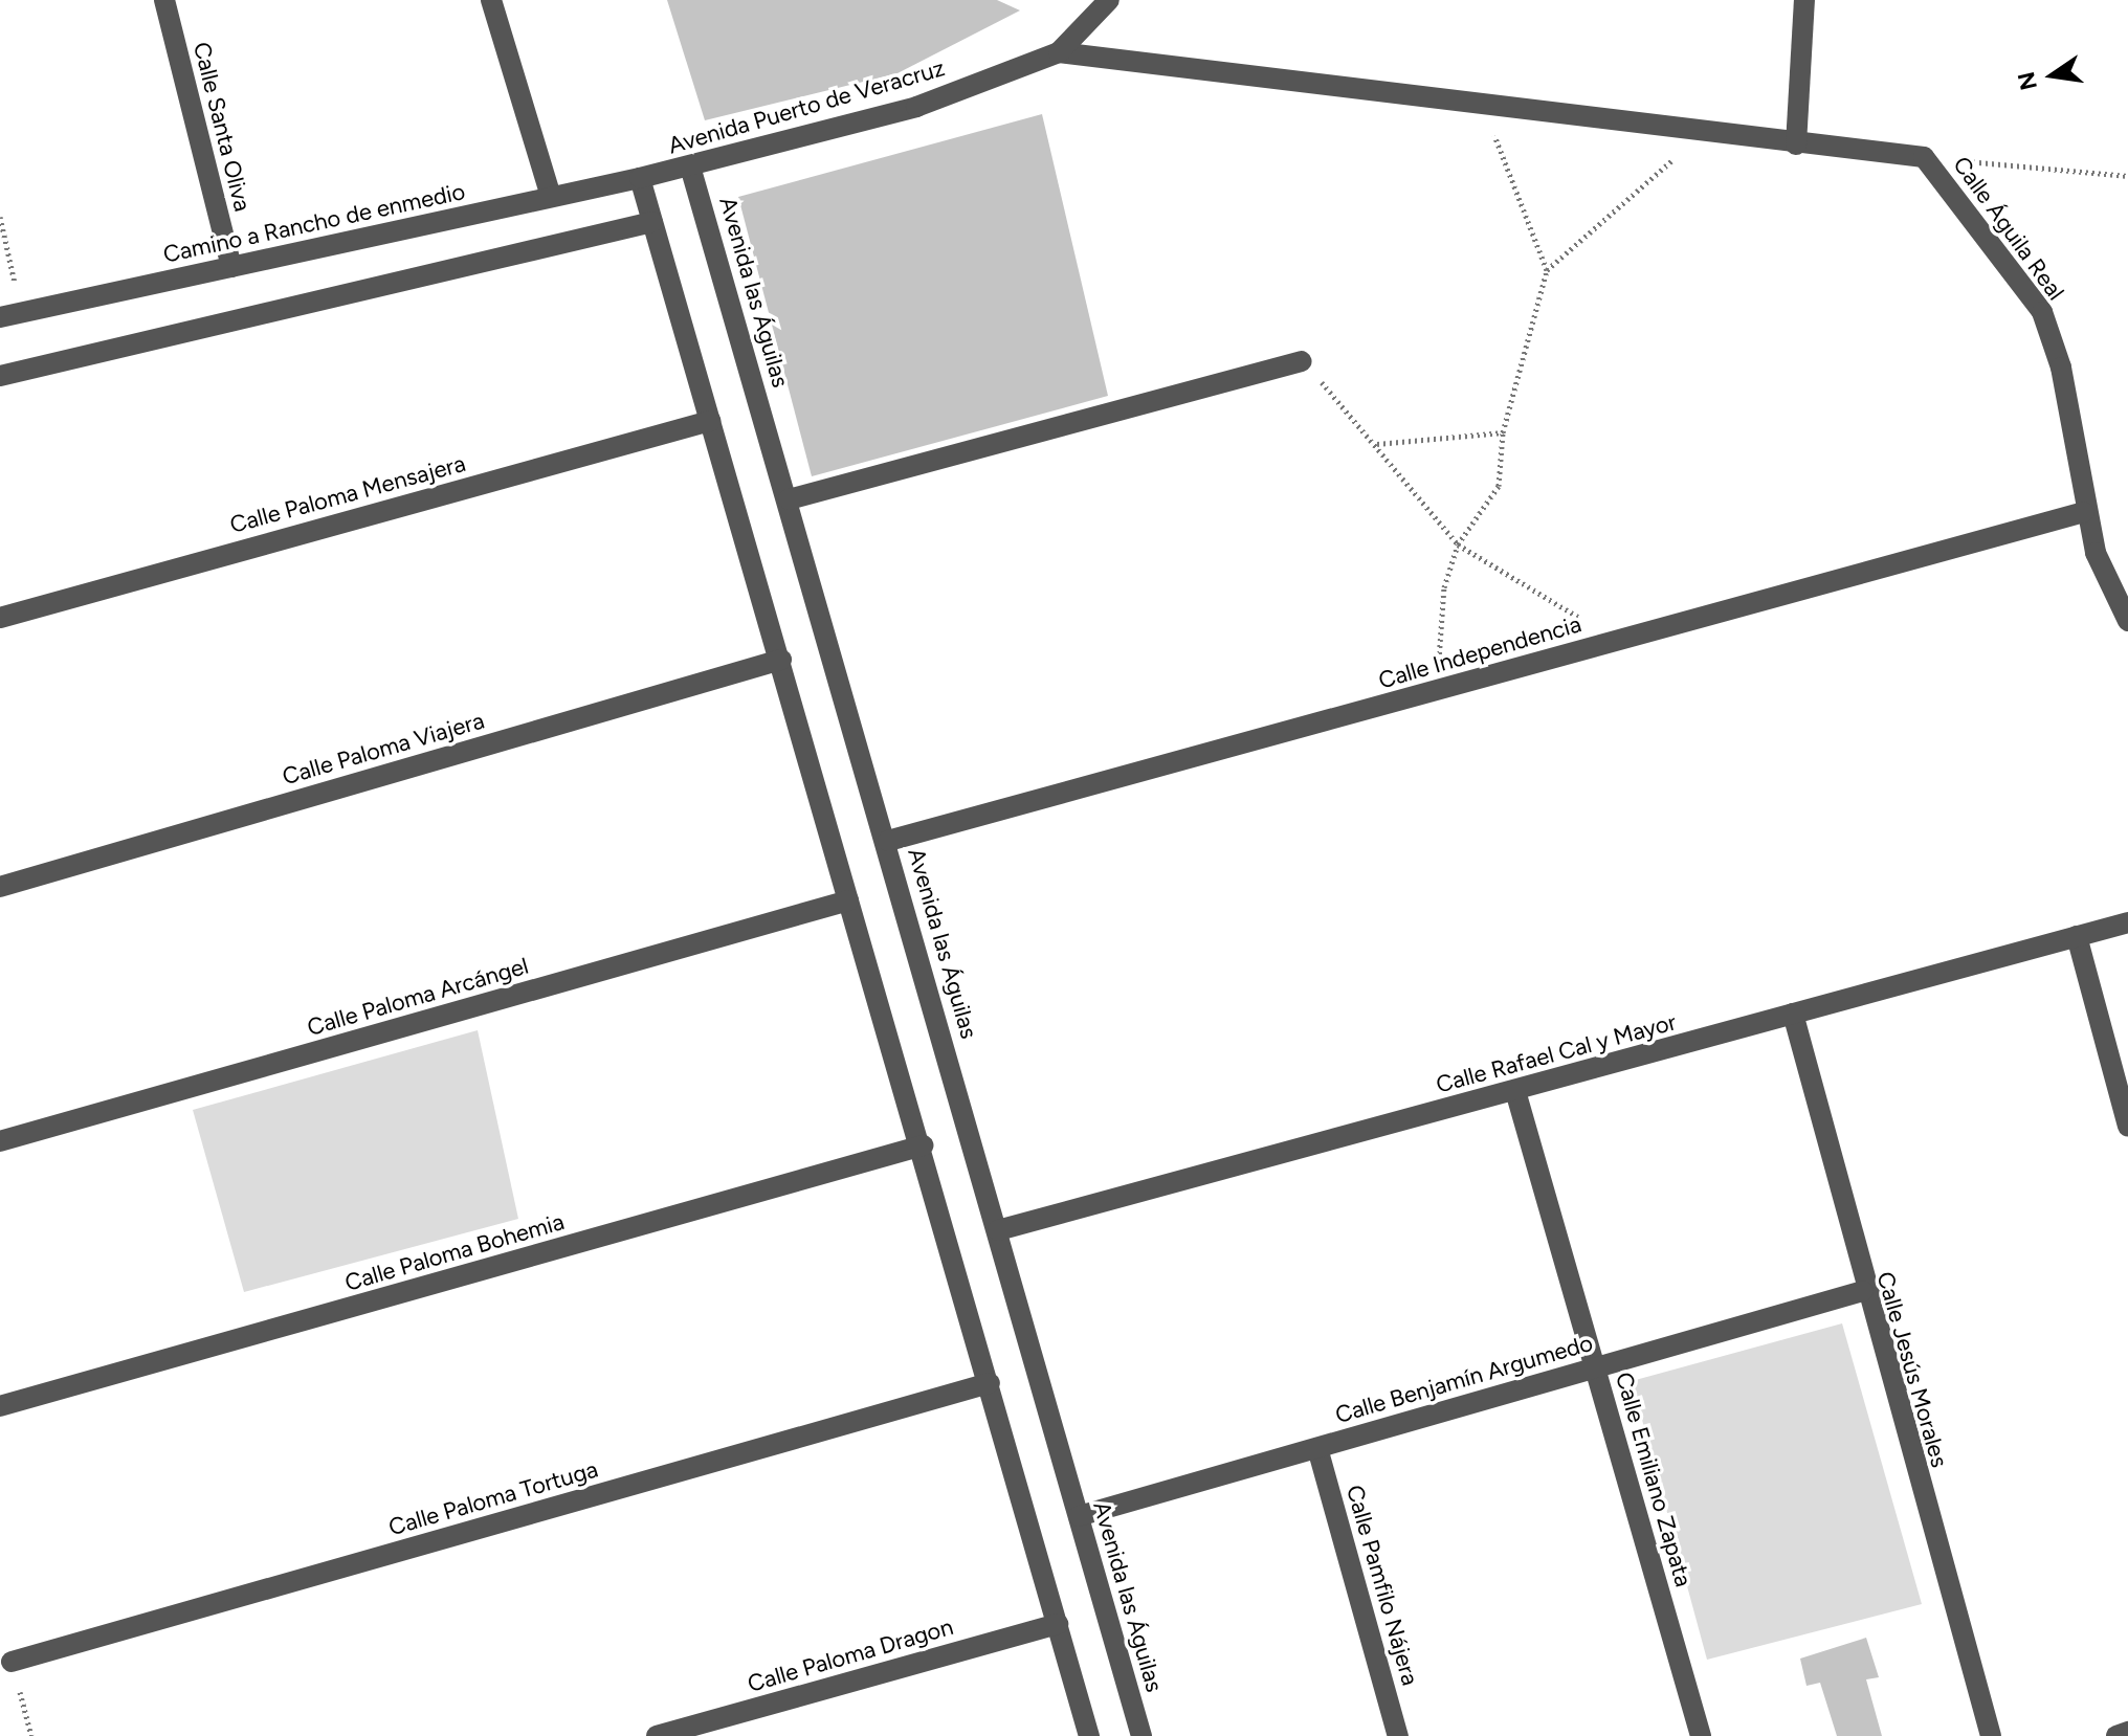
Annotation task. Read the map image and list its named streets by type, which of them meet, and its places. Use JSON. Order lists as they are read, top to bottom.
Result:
{
  "streets": {
    "street": [
      "Avenida Puerto de Veracruz",
      "Calle Santa Oliva",
      "Camino a Rancho de enmedio",
      "Calle Águila Real",
      "Avenida las Águilas",
      "Calle Paloma Mensajera",
      "Calle Independencia",
      "Calle Paloma Viajera",
      "Calle Paloma Arcángel",
      "Calle Rafael Cal y Mayor",
      "Calle Paloma Bohemia",
      "Calle Jesús Morales",
      "Calle Benjamín Argumedo",
      "Calle Emiliano Zapata",
      "Calle Paloma Tortuga",
      "Calle Pamfilo Nájera",
      "Calle Paloma Dragon"
    ]
  },
  "crossings": [
    ["Avenida Puerto de Veracruz", "Camino a Rancho de enmedio"],
    ["Avenida Puerto de Veracruz", "Avenida las Águilas"],
    ["Calle Santa Oliva", "Camino a Rancho de enmedio"],
    ["Calle Águila Real", "Calle Independencia"],
    ["Avenida las Águilas", "Calle Independencia"],
    ["Avenida las Águilas", "Calle Rafael Cal y Mayor"],
    ["Avenida las Águilas", "Calle Benjamín Argumedo"],
    ["Calle Rafael Cal y Mayor", "Calle Jesús Morales"],
    ["Calle Rafael Cal y Mayor", "Calle Emiliano Zapata"],
    ["Calle Jesús Morales", "Calle Benjamín Argumedo"],
    ["Calle Benjamín Argumedo", "Calle Emiliano Zapata"],
    ["Calle Benjamín Argumedo", "Calle Pamfilo Nájera"]
  ],
  "north": "left"
}
